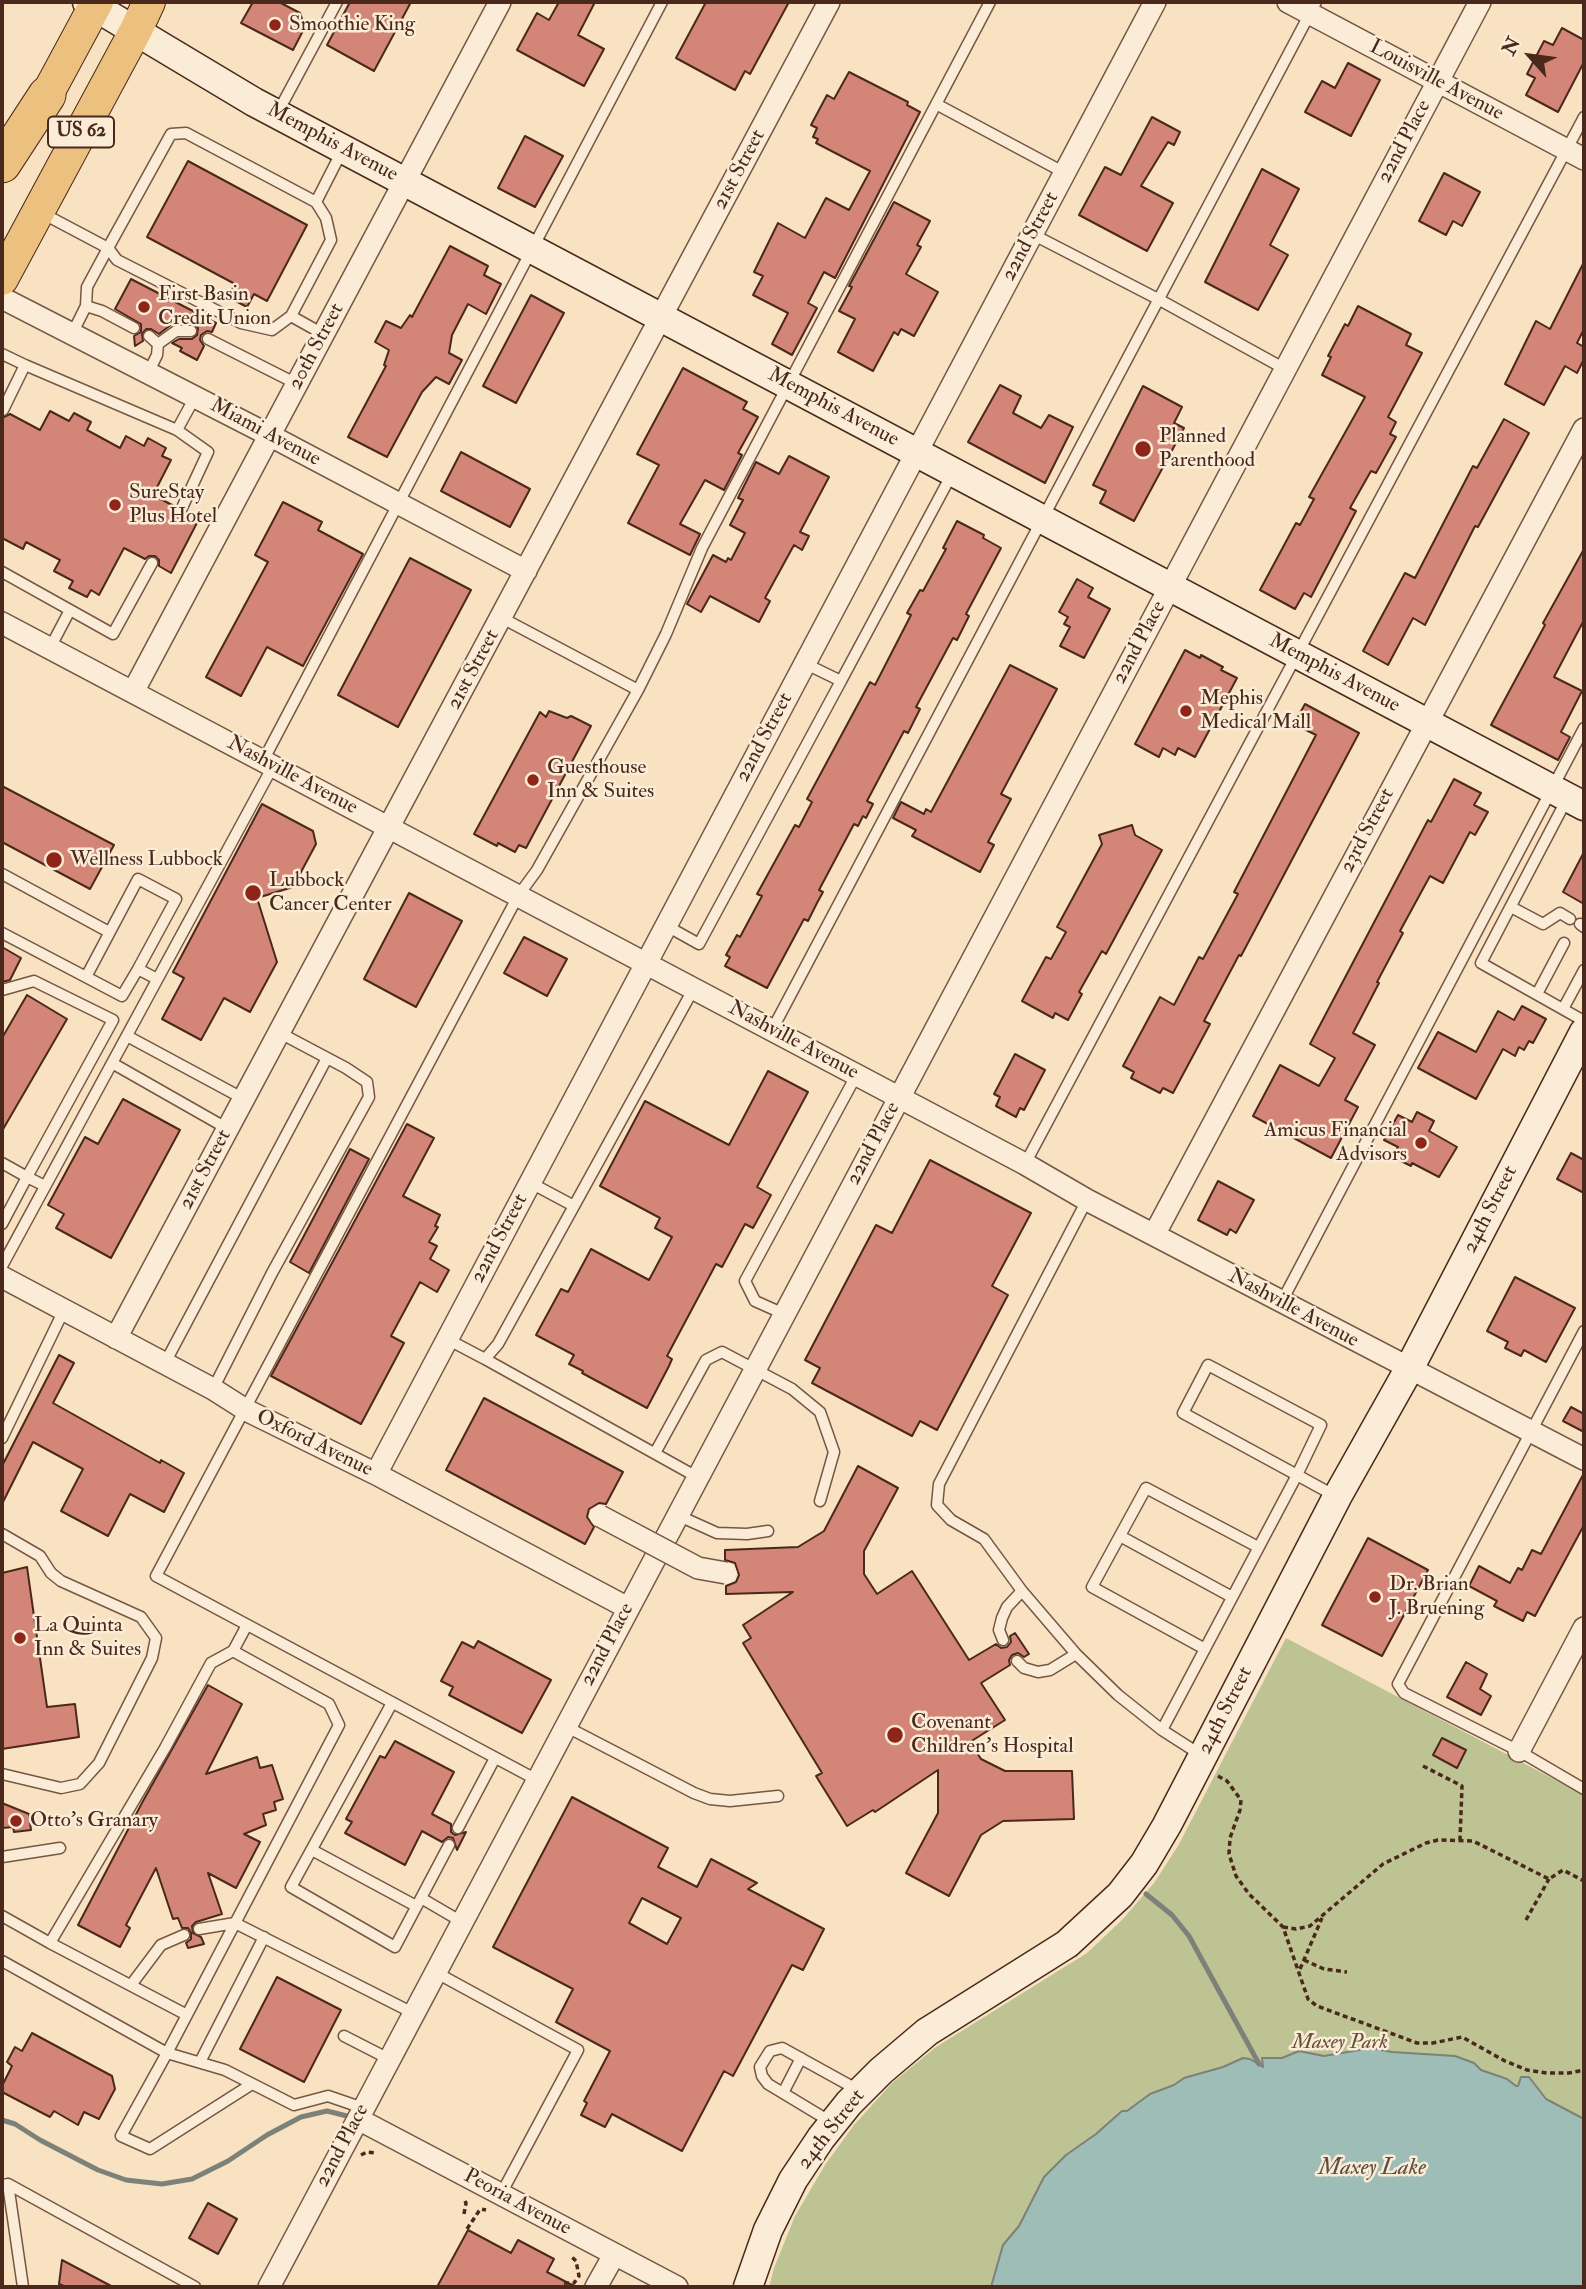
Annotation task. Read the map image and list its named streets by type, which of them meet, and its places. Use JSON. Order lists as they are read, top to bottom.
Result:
{
  "streets": {
    "highway": ["US 62"],
    "street": [
      "Louisville Avenue",
      "22nd Place",
      "Memphis Avenue",
      "21st Street",
      "22nd Street",
      "20th Street",
      "Miami Avenue",
      "Nashville Avenue",
      "23rd Street",
      "24th Street",
      "Oxford Avenue",
      "Peoria Avenue"
    ]
  },
  "crossings": [
    ["Louisville Avenue", "22nd Place"],
    ["US 62", "Memphis Avenue"],
    ["22nd Place", "Memphis Avenue"],
    ["22nd Place", "Nashville Avenue"],
    ["22nd Place", "Oxford Avenue"],
    ["22nd Place", "Peoria Avenue"],
    ["Memphis Avenue", "21st Street"],
    ["Memphis Avenue", "22nd Street"],
    ["Memphis Avenue", "20th Street"],
    ["Memphis Avenue", "23rd Street"],
    ["21st Street", "Miami Avenue"],
    ["21st Street", "Nashville Avenue"],
    ["21st Street", "Oxford Avenue"],
    ["22nd Street", "Nashville Avenue"],
    ["22nd Street", "Oxford Avenue"],
    ["20th Street", "Miami Avenue"],
    ["20th Street", "Nashville Avenue"],
    ["Nashville Avenue", "23rd Street"],
    ["Nashville Avenue", "24th Street"]
  ],
  "water": ["Maxey Lake"],
  "parks": ["Maxey Park"],
  "places": [
    "Smoothie King",
    "First Basin Credit Union",
    "Planned Parenthood",
    "SureStay Plus Hotel",
    "Mephis Medical Mall",
    "Guesthouse Inn & Suites",
    "Wellness Lubbock",
    "Lubbock Cancer Center",
    "Amicus Financial Advisors",
    "Dr. Brian J. Bruening",
    "La Quinta Inn & Suites",
    "Covenant Children’s Hospital",
    "Otto's Granary"
  ],
  "north": "top left"
}
